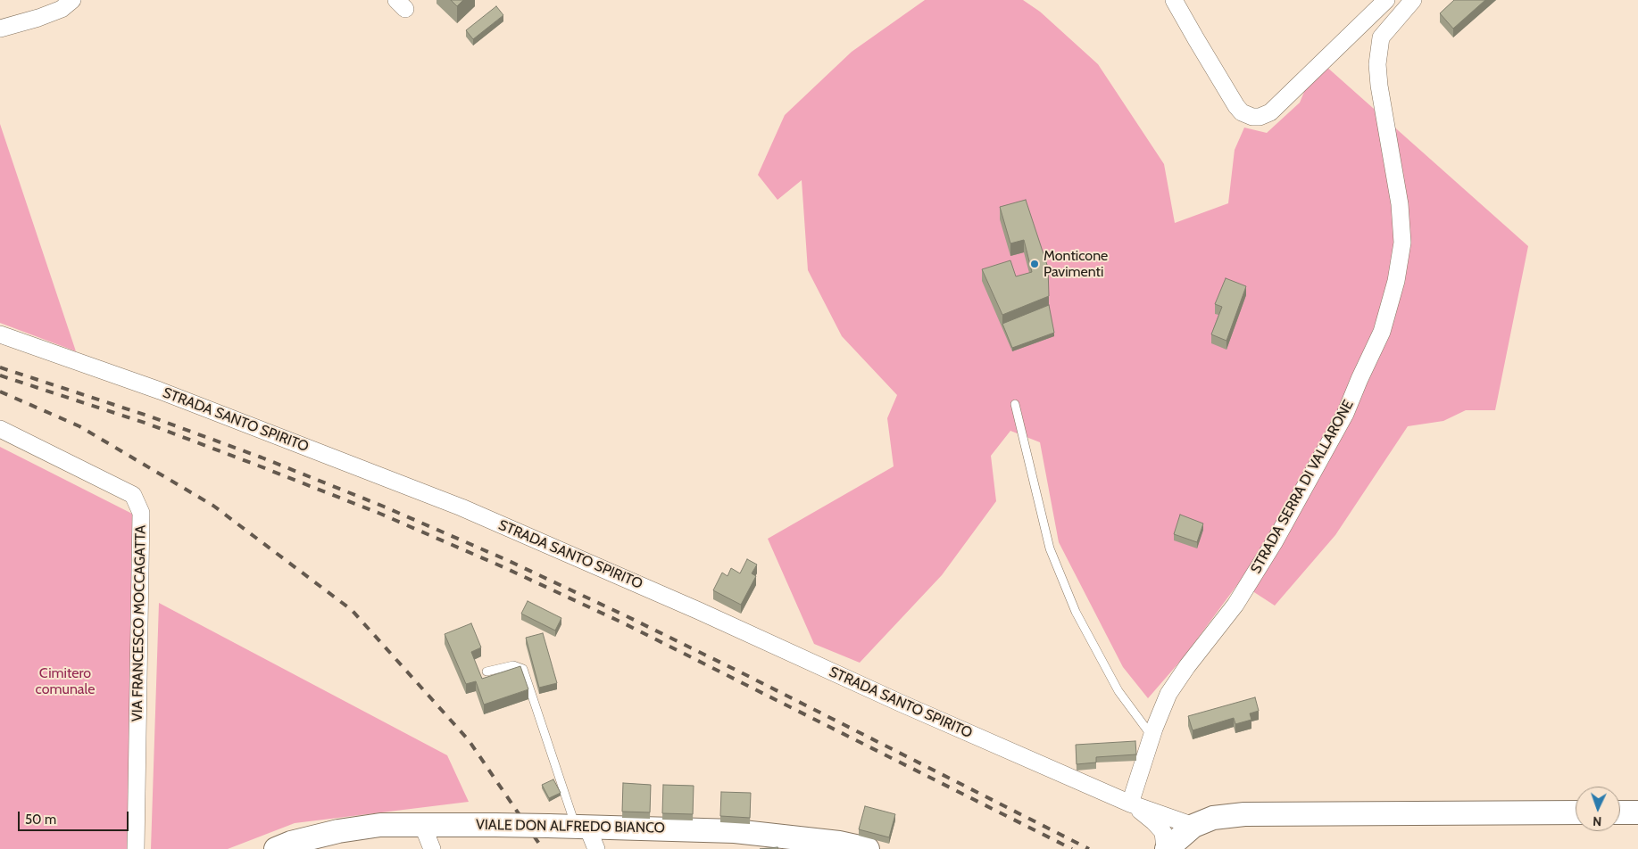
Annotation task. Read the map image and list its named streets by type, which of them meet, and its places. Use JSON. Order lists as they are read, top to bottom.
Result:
{
  "streets": {
    "street": [
      "STRADA SANTO SPIRITO",
      "STRADA SERRA DI VALLARONE",
      "VIA FRANCESCO MOCCAGATTA",
      "VIALE DON ALFREDO BIANCO"
    ]
  },
  "crossings": [
    ["STRADA SANTO SPIRITO", "STRADA SERRA DI VALLARONE"]
  ],
  "parks": ["Cimitero comunale"],
  "places": ["Monticone Pavimenti"],
  "scale_bar": "50 m",
  "north": "bottom"
}
